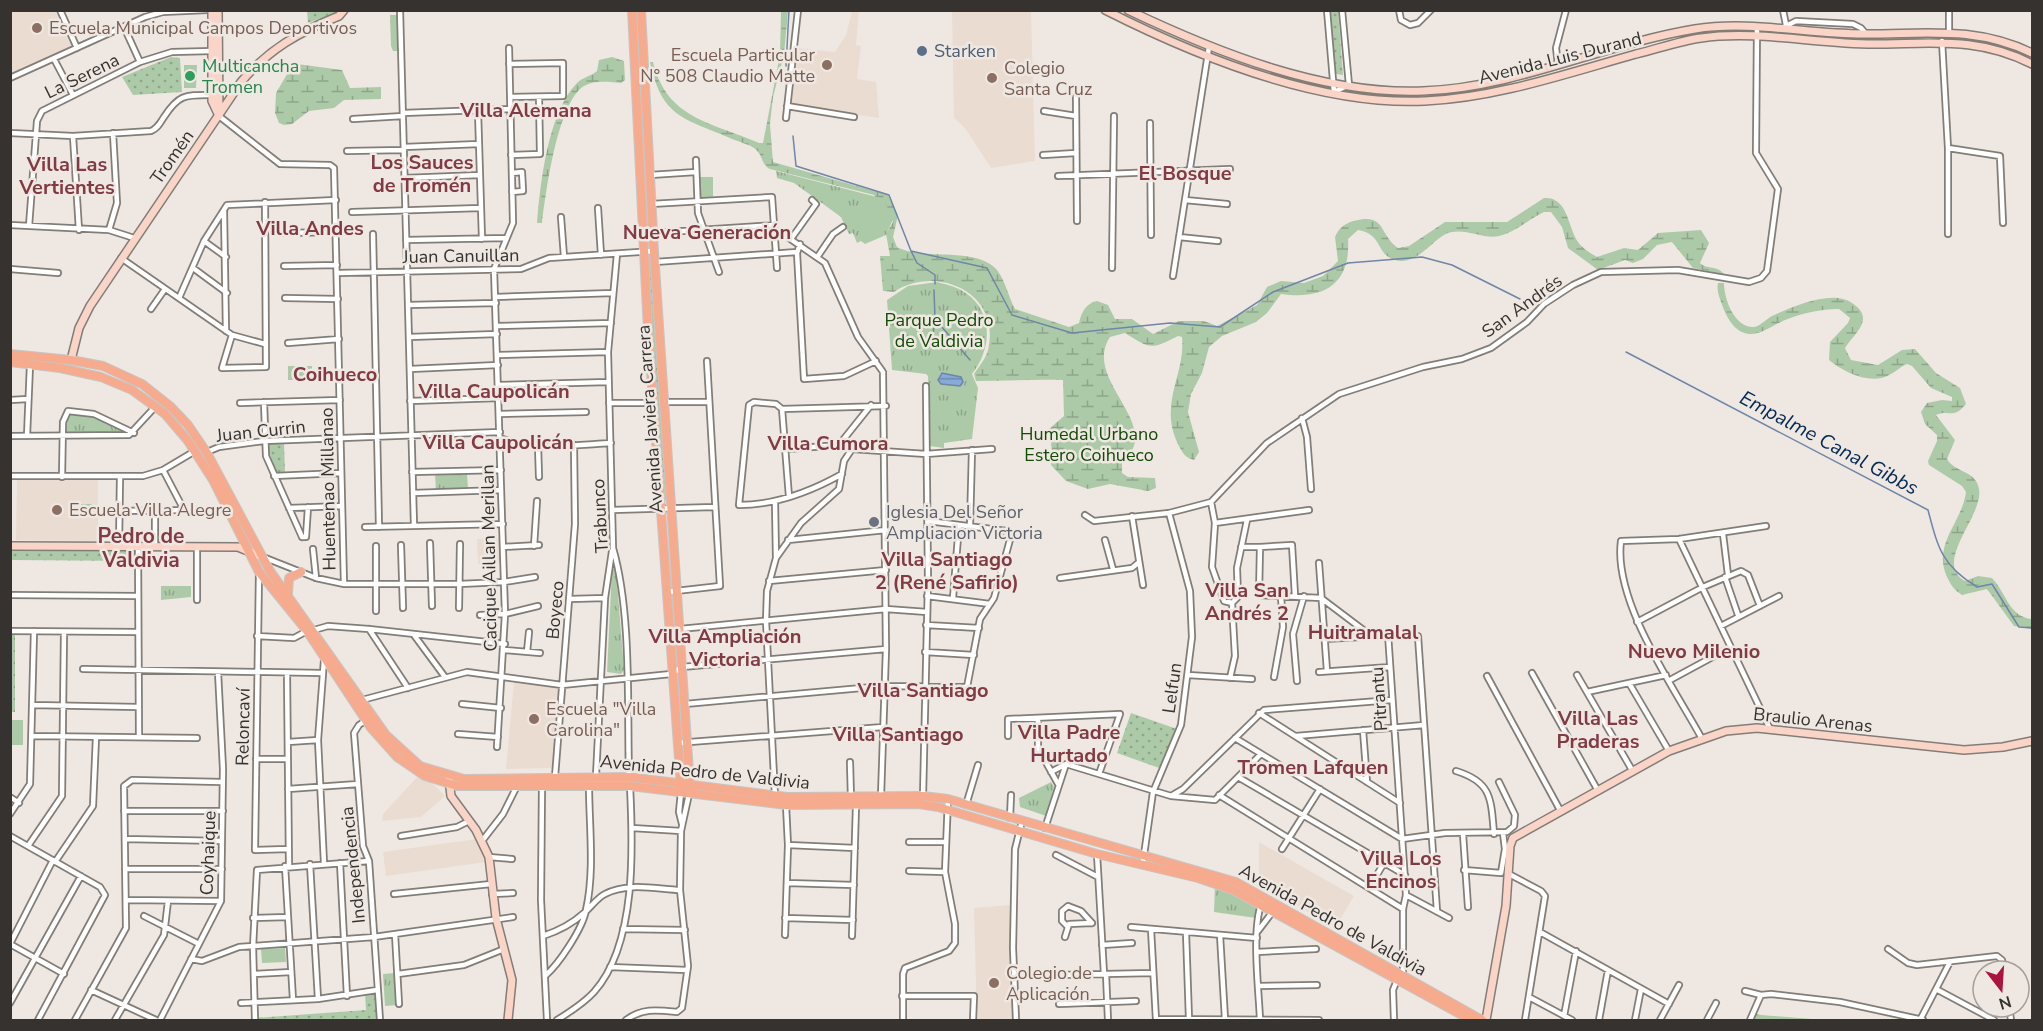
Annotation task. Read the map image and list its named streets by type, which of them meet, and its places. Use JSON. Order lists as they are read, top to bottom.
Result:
{
  "streets": {
    "main road": ["Avenida Javiera Carrera", "Avenida Pedro de Valdivia"],
    "street": [
      "Avenida Luis Durand",
      "La Serena",
      "Tromén",
      "Juan Canuillan",
      "San Andrés",
      "Juan Currin",
      "Huentenao Millanao",
      "Trabunco",
      "Cacique Aillan Merillan",
      "Boyeco",
      "Lelfun",
      "Pitrantu",
      "Braulio Arenas",
      "Reloncaví",
      "Coyhaique",
      "Independencia"
    ]
  },
  "crossings": [
    ["Avenida Luis Durand", "San Andrés"],
    ["Tromén", "Huentenao Millanao"],
    ["Tromén", "Avenida Pedro de Valdivia"],
    ["Juan Canuillan", "Avenida Javiera Carrera"],
    ["Juan Canuillan", "Huentenao Millanao"],
    ["Juan Canuillan", "Trabunco"],
    ["Juan Canuillan", "Cacique Aillan Merillan"],
    ["Avenida Javiera Carrera", "Avenida Pedro de Valdivia"],
    ["Juan Currin", "Huentenao Millanao"],
    ["Juan Currin", "Trabunco"],
    ["Juan Currin", "Cacique Aillan Merillan"],
    ["Juan Currin", "Boyeco"],
    ["Juan Currin", "Avenida Pedro de Valdivia"],
    ["Trabunco", "Avenida Pedro de Valdivia"],
    ["Boyeco", "Avenida Pedro de Valdivia"],
    ["Lelfun", "Avenida Pedro de Valdivia"],
    ["Pitrantu", "Avenida Pedro de Valdivia"],
    ["Braulio Arenas", "Avenida Pedro de Valdivia"],
    ["Reloncaví", "Avenida Pedro de Valdivia"],
    ["Avenida Pedro de Valdivia", "Independencia"]
  ],
  "districts": [
    "Villa Alemana",
    "Los Sauces de Tromén",
    "Villa Las Vertientes",
    "El Bosque",
    "Villa Andes",
    "Nueva Generación",
    "Coihueco",
    "Villa Caupolicán",
    "Villa Caupolicán",
    "Villa Cumora",
    "Pedro de Valdivia",
    "Villa Santiago 2 (René Safirio)",
    "Villa San Andrés 2",
    "Huitramalal",
    "Villa Ampliación Victoria",
    "Nuevo Milenio",
    "Villa Santiago",
    "Villa Las Praderas",
    "Villa Padre Hurtado",
    "Villa Santiago",
    "Tromen Lafquen",
    "Villa Los Encinos"
  ],
  "water": ["Empalme Canal Gibbs"],
  "parks": ["Parque Pedro de Valdivia", "Humedal Urbano Estero Coihueco"],
  "places": [
    "Escuela Municipal Campos Deportivos",
    "Starken",
    "Escuela Particular N° 508 Claudio Matte",
    "Multicancha Tromen",
    "Colegio Santa Cruz",
    "Escuela Villa Alegre",
    "Iglesia Del Señor Ampliacion Victoria",
    "Escuela \"Villa Carolina\"",
    "Colegio de Aplicación"
  ],
  "north": "bottom"
}
